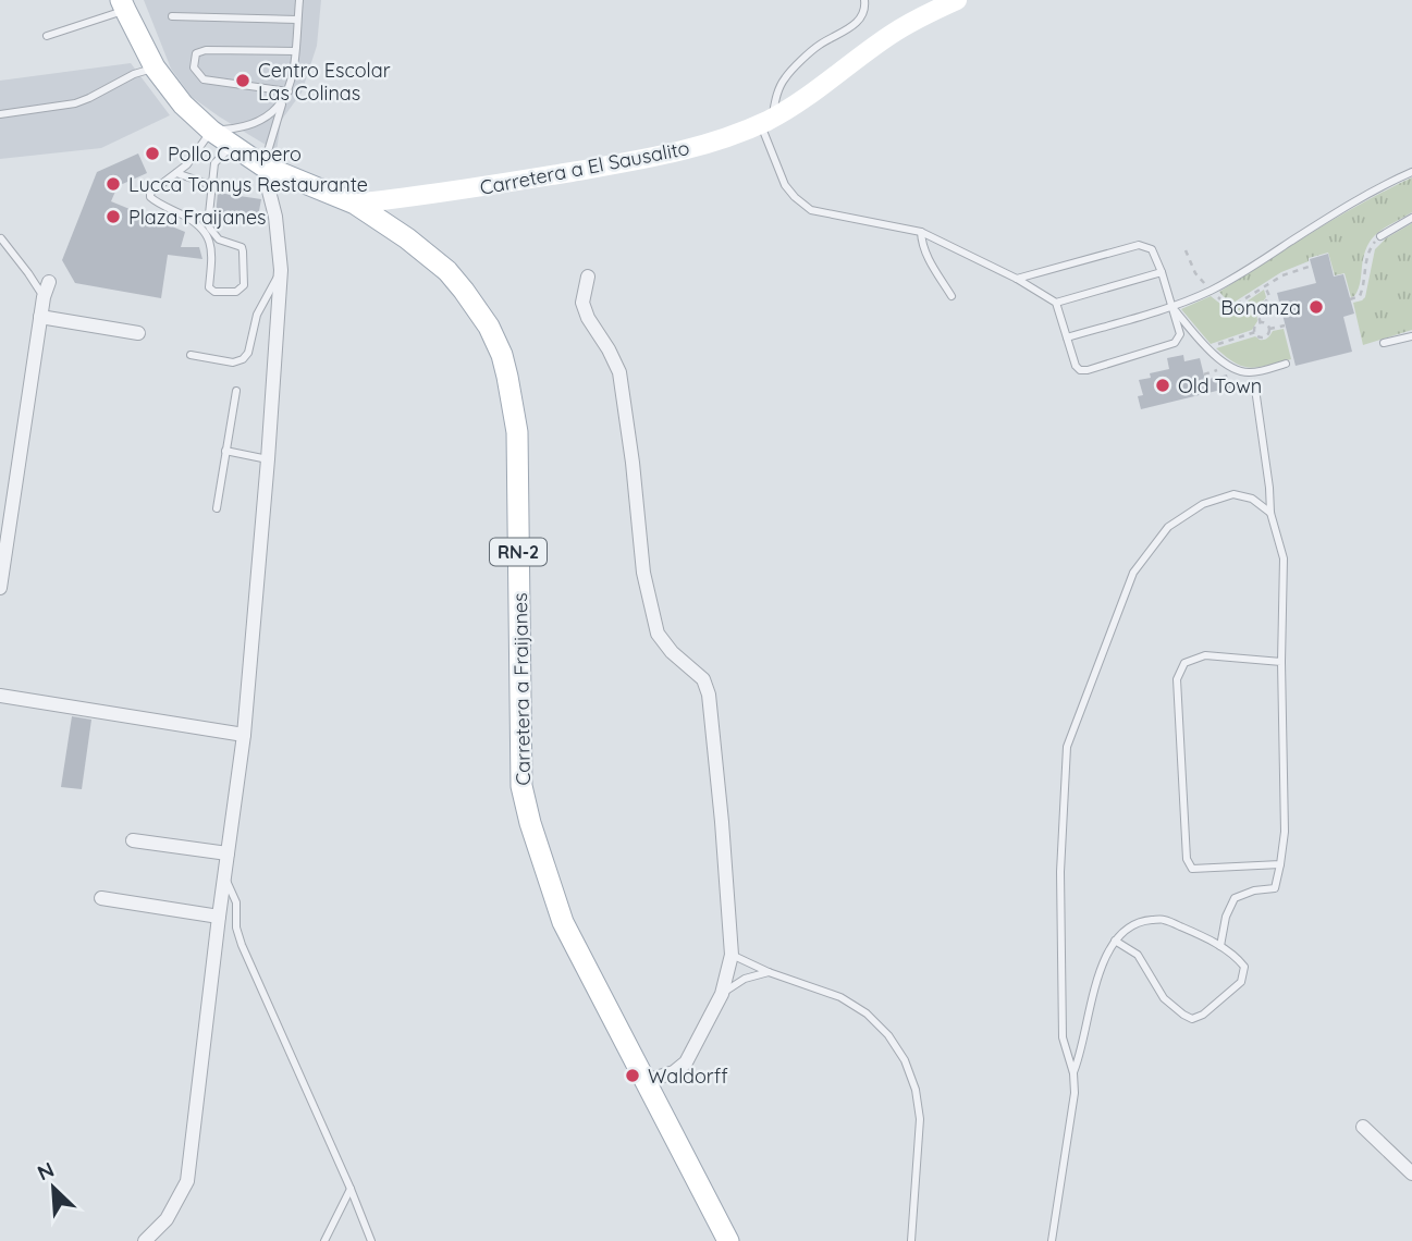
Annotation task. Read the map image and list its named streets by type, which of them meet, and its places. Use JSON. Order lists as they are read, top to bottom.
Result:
{
  "streets": {
    "main road": ["RN-2", "Carretera a Fraijanes"],
    "street": ["Carretera a El Sausalito"]
  },
  "crossings": [
    ["Carretera a El Sausalito", "Carretera a Fraijanes"]
  ],
  "places": [
    "Centro Escolar Las Colinas",
    "Pollo Campero",
    "Lucca Tonnys Restaurante",
    "Plaza Fraijanes",
    "Bonanza",
    "Old Town",
    "Waldorff"
  ],
  "north": "top left"
}
